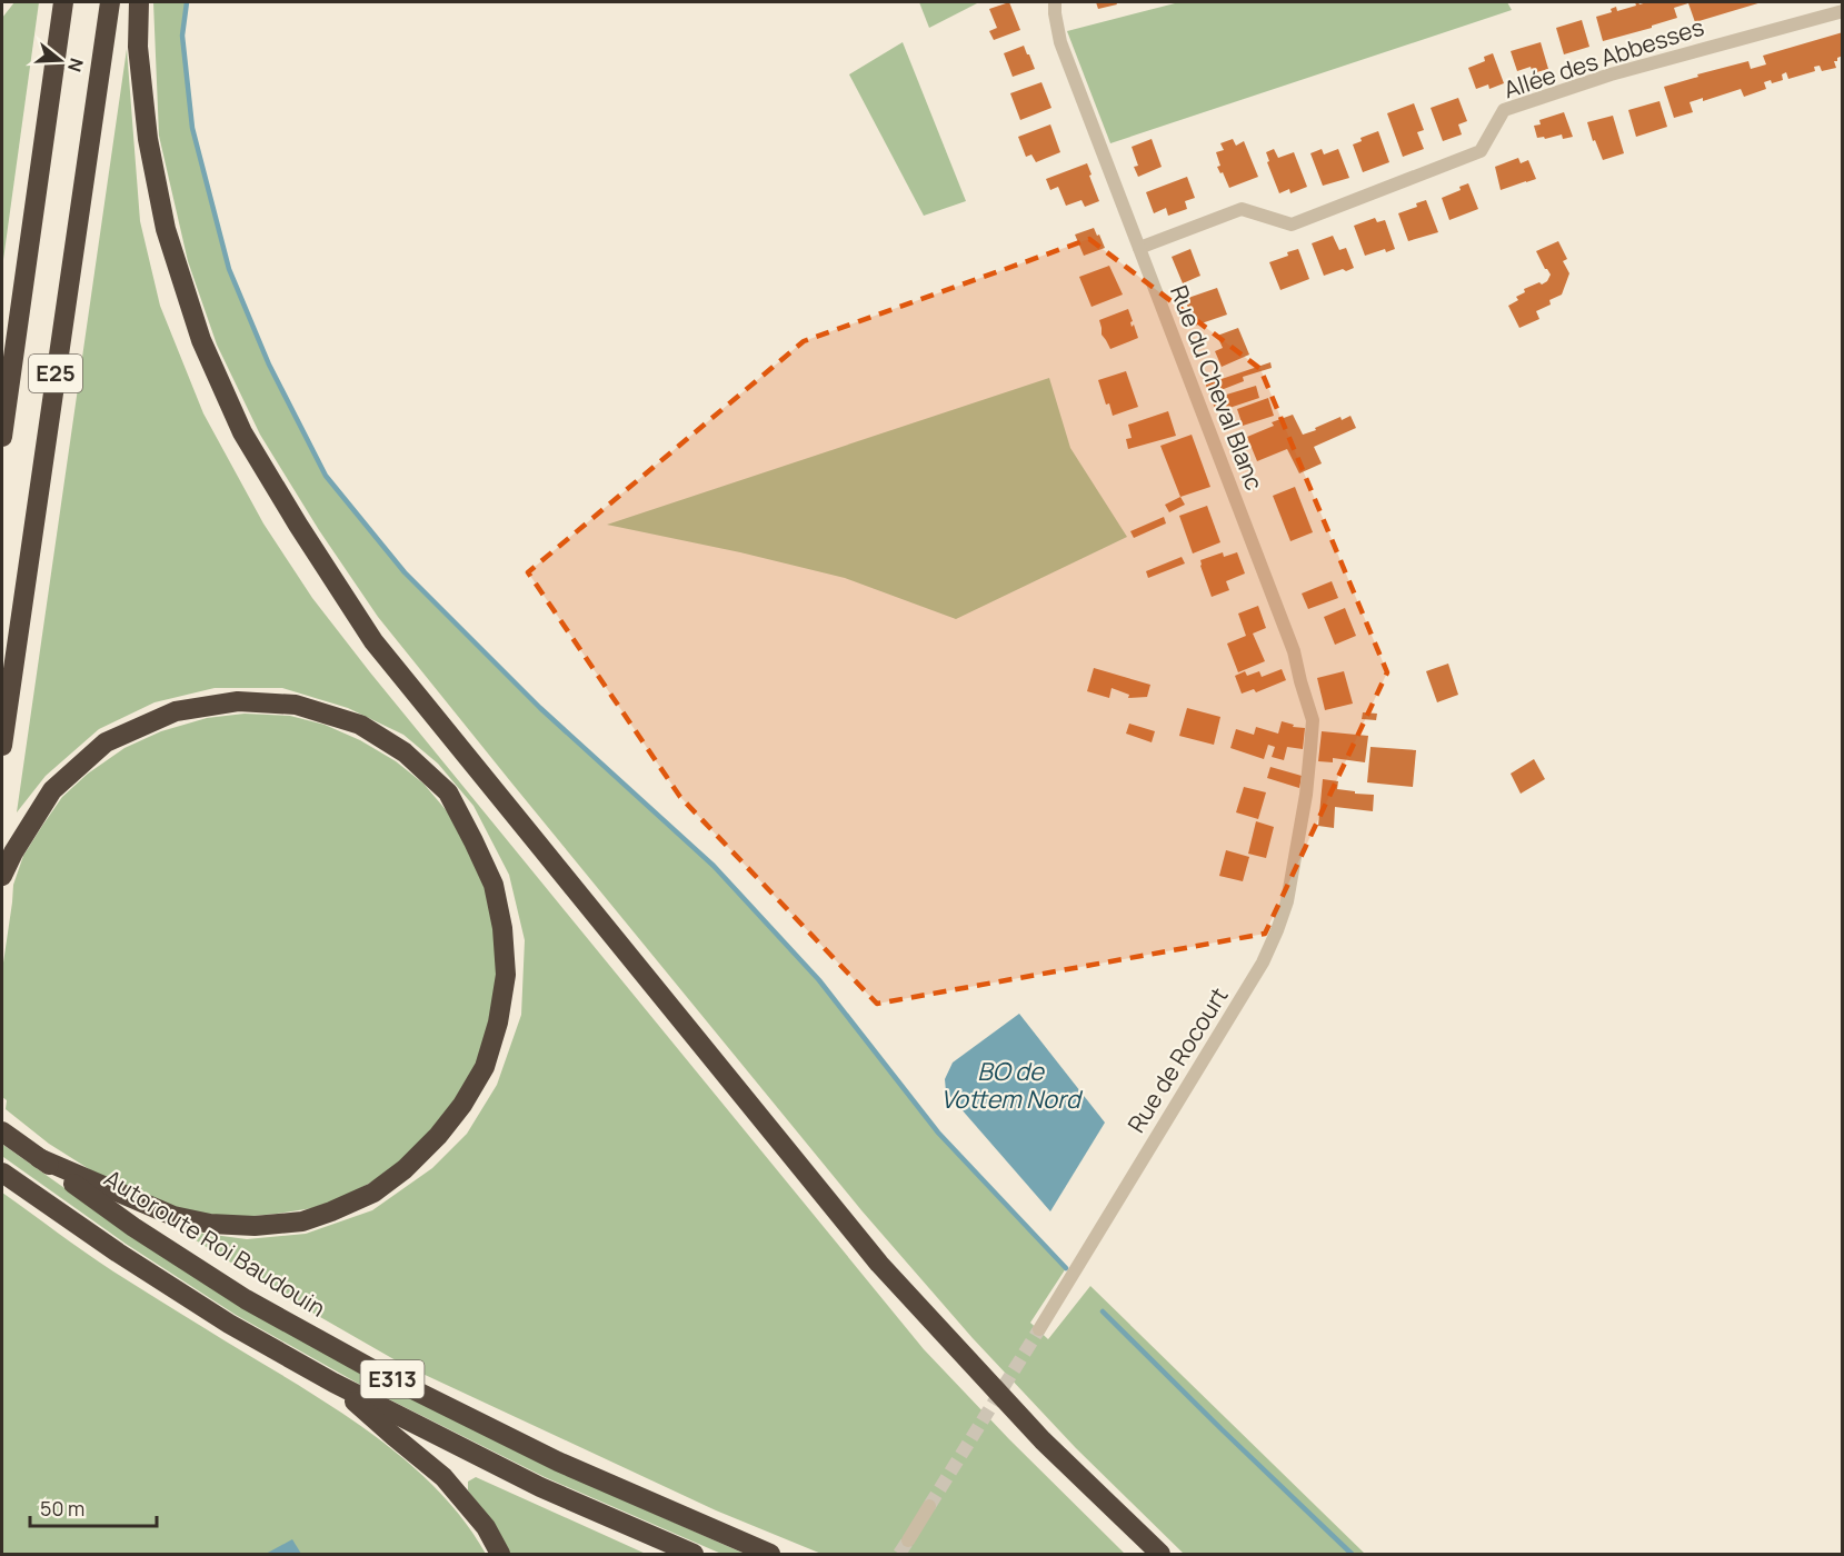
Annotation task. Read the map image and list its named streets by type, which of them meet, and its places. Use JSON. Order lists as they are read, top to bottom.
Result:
{
  "streets": {
    "highway": ["E25", "Autoroute Roi Baudouin", "E313"],
    "street": ["Allée des Abbesses", "Rue du Cheval Blanc", "Rue de Rocourt"]
  },
  "crossings": [
    ["Allée des Abbesses", "Rue du Cheval Blanc"],
    ["Rue du Cheval Blanc", "Rue de Rocourt"]
  ],
  "water": ["BO de Vottem Nord"],
  "scale_bar": "50 m",
  "north": "right"
}
